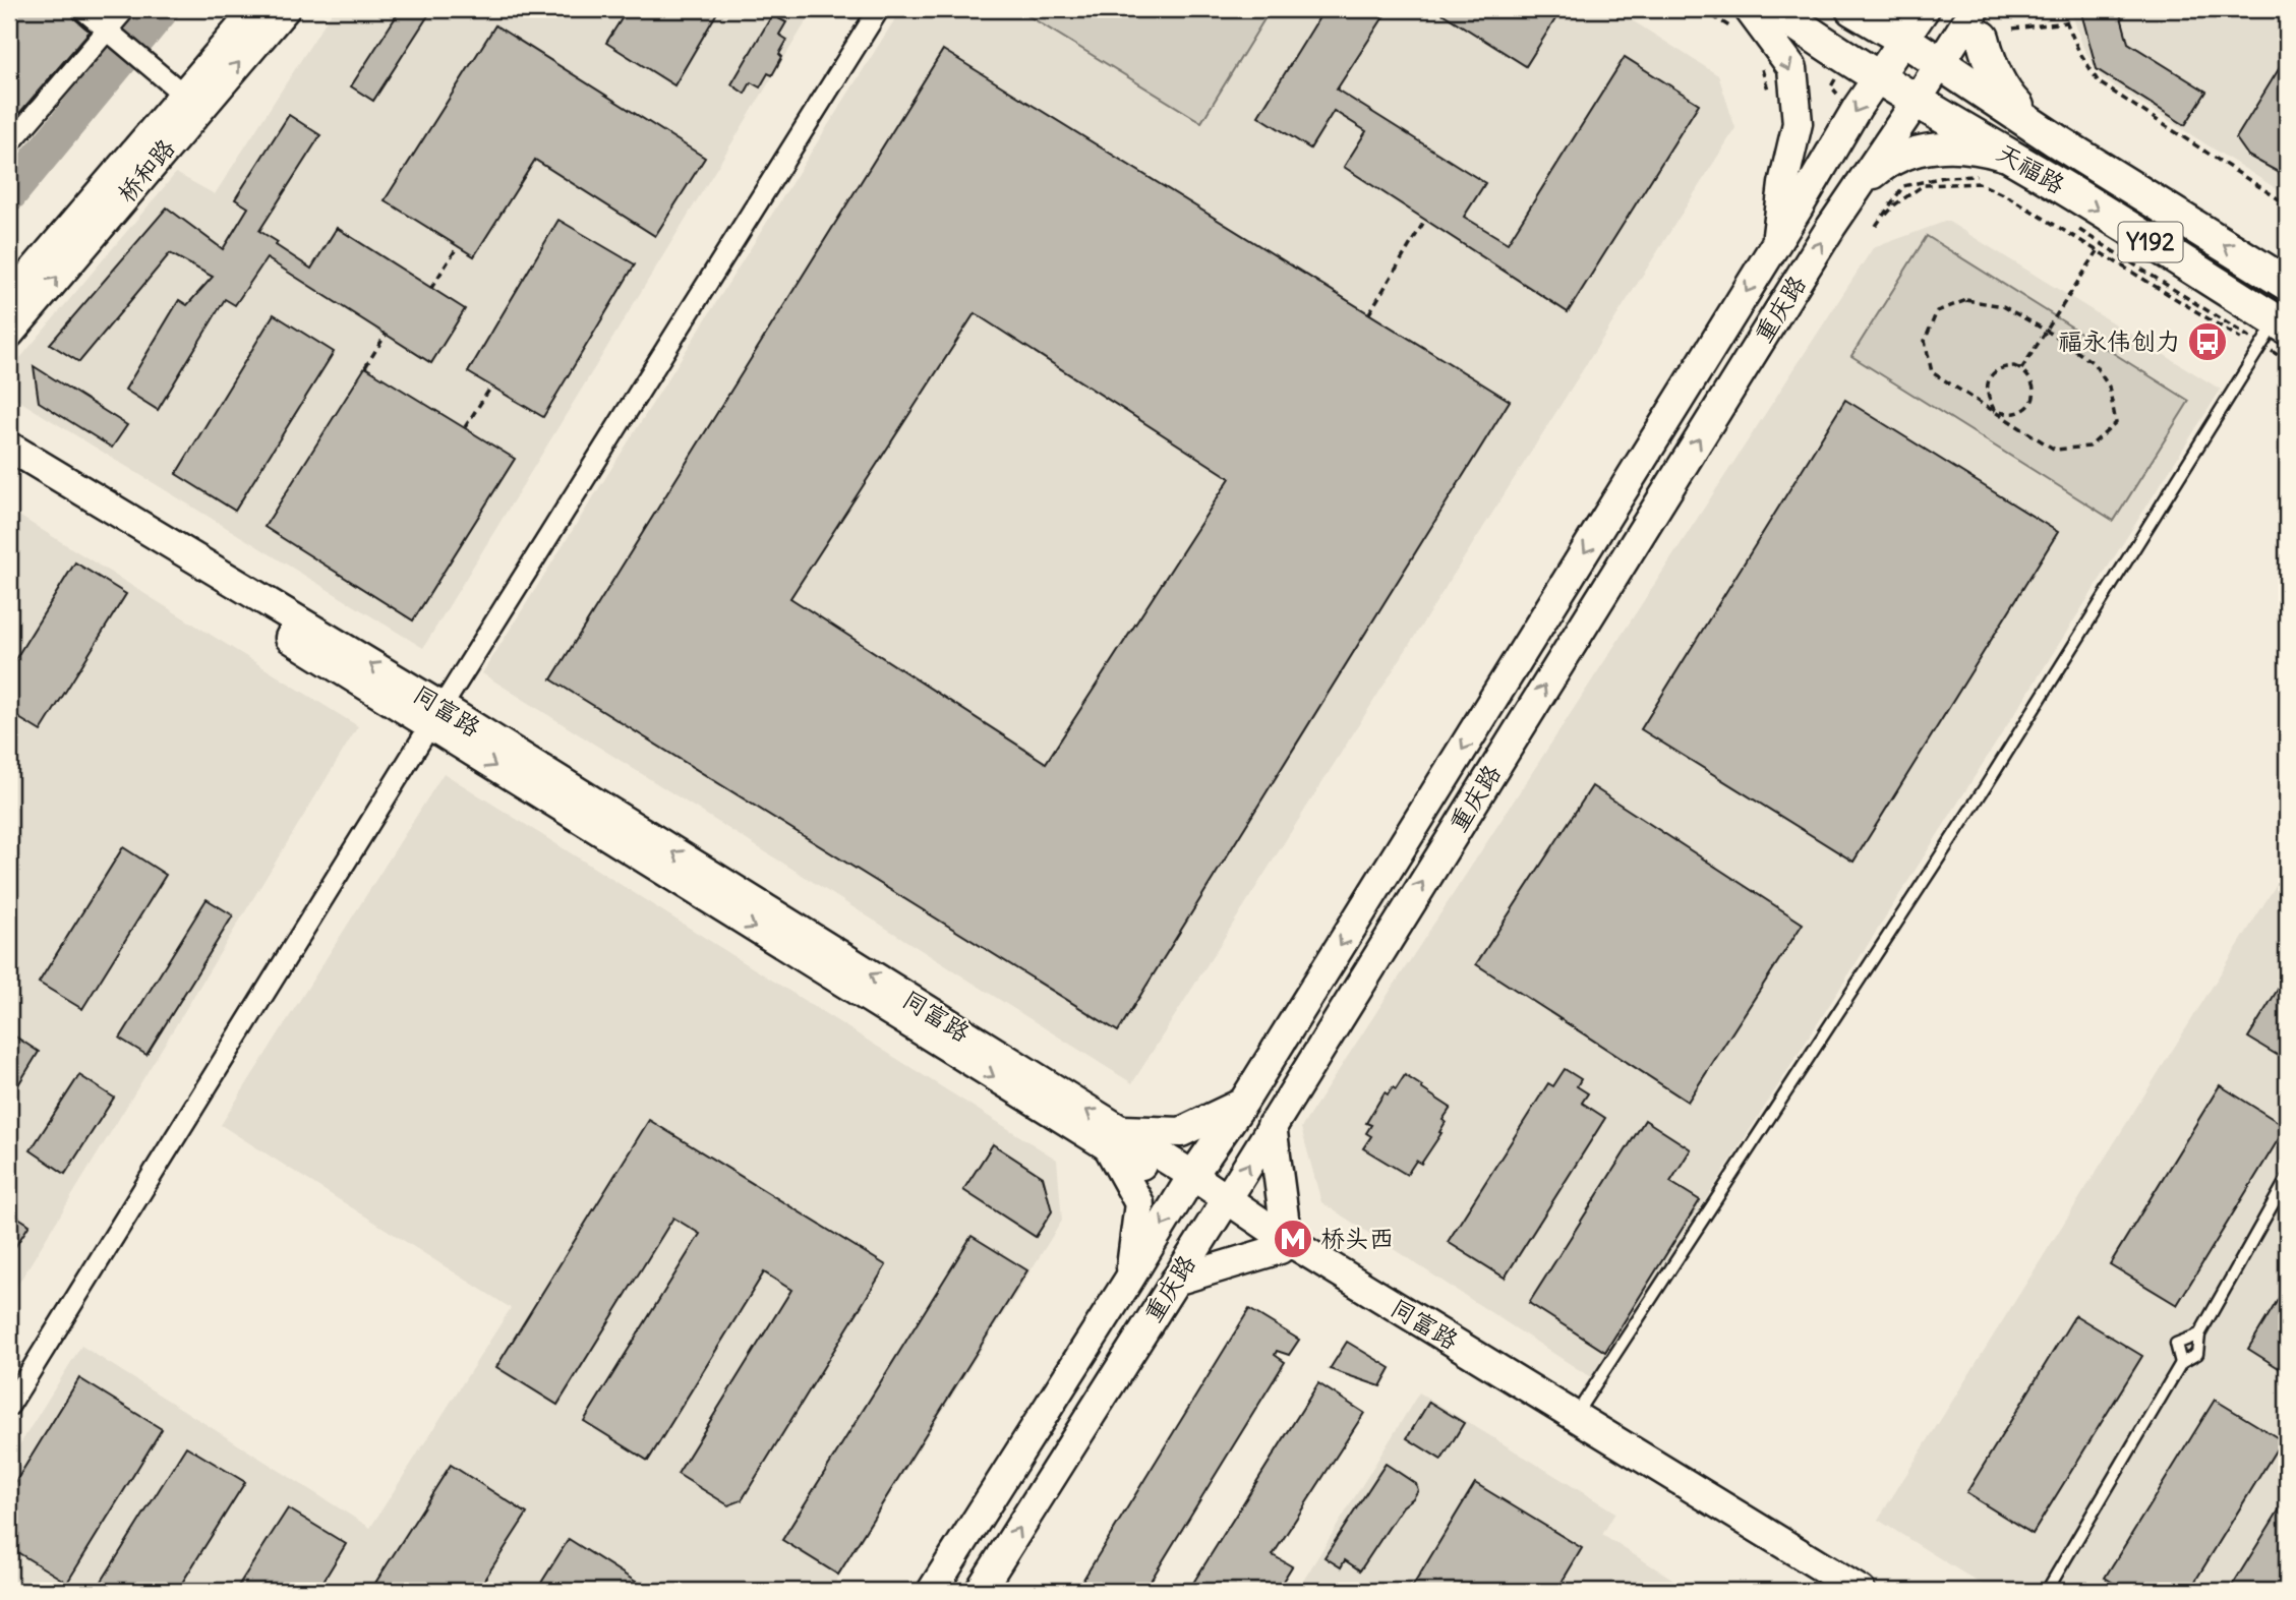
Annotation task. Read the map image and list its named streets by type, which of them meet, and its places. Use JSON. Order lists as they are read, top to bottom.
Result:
{
  "streets": {
    "main road": [
      "天福路",
      "桥和路",
      "Y192",
      "重庆路",
      "同富路"
    ]
  },
  "crossings": [
    ["天福路", "Y192"],
    ["天福路", "重庆路"],
    ["Y192", "重庆路"],
    ["重庆路", "同富路"]
  ],
  "places": {
    "bus stop": ["福永伟创力"],
    "metro station": ["桥头西"]
  }
}
